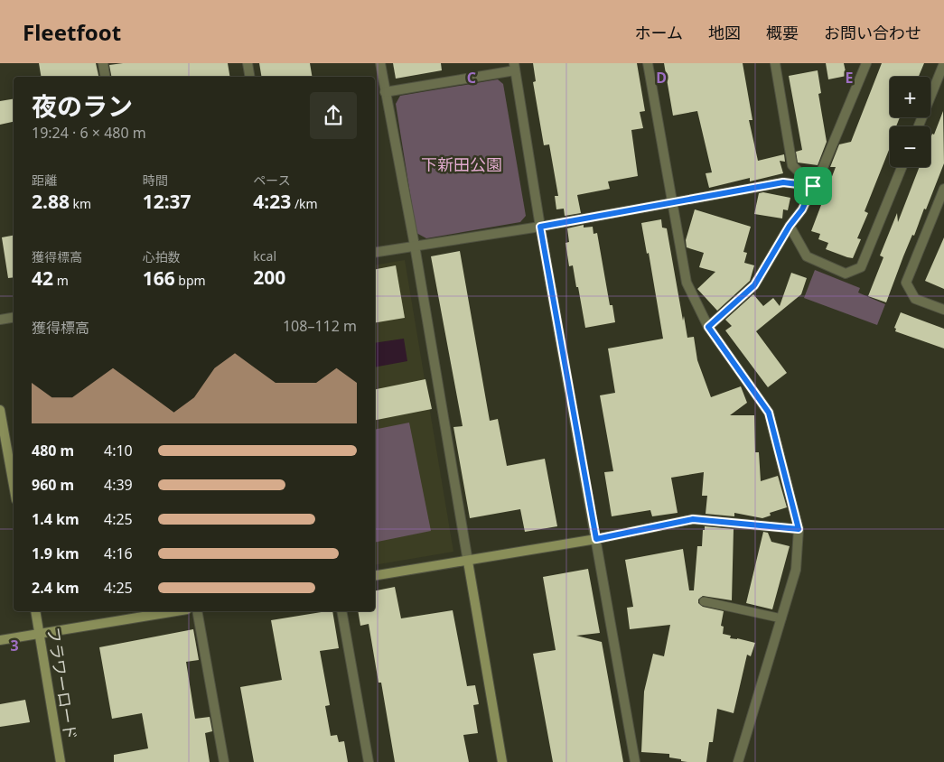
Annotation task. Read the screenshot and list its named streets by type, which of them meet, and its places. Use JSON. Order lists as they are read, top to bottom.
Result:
{
  "streets": {
    "street": ["フラワーロード"]
  },
  "parks": ["下新田公園"],
  "page": {
    "header": "Fleetfoot",
    "nav": [
      "ホーム",
      "地図",
      "概要",
      "お問い合わせ"
    ],
    "map_buttons": ["+", "−"],
    "heading": ["夜のラン", "19:24 · 6 × 480 m"],
    "stats": [
      ["距離", "2.88 km"],
      ["時間", "12:37"],
      ["ペース", "4:23 /km"],
      ["獲得標高", "42 m"],
      ["心拍数", "166 bpm"],
      ["kcal", "200"]
    ],
    "chart": ["獲得標高", "108–112 m"],
    "list": [
      {
        "name": "480 m",
        "note": "4:10"
      },
      {
        "name": "960 m",
        "note": "4:39"
      },
      {
        "name": "1.4 km",
        "note": "4:25"
      },
      {
        "name": "1.9 km",
        "note": "4:16"
      },
      {
        "name": "2.4 km",
        "note": "4:25"
      }
    ]
  },
  "grid": {
    "columns": ["C", "D", "E"],
    "rows": ["3"]
  }
}
